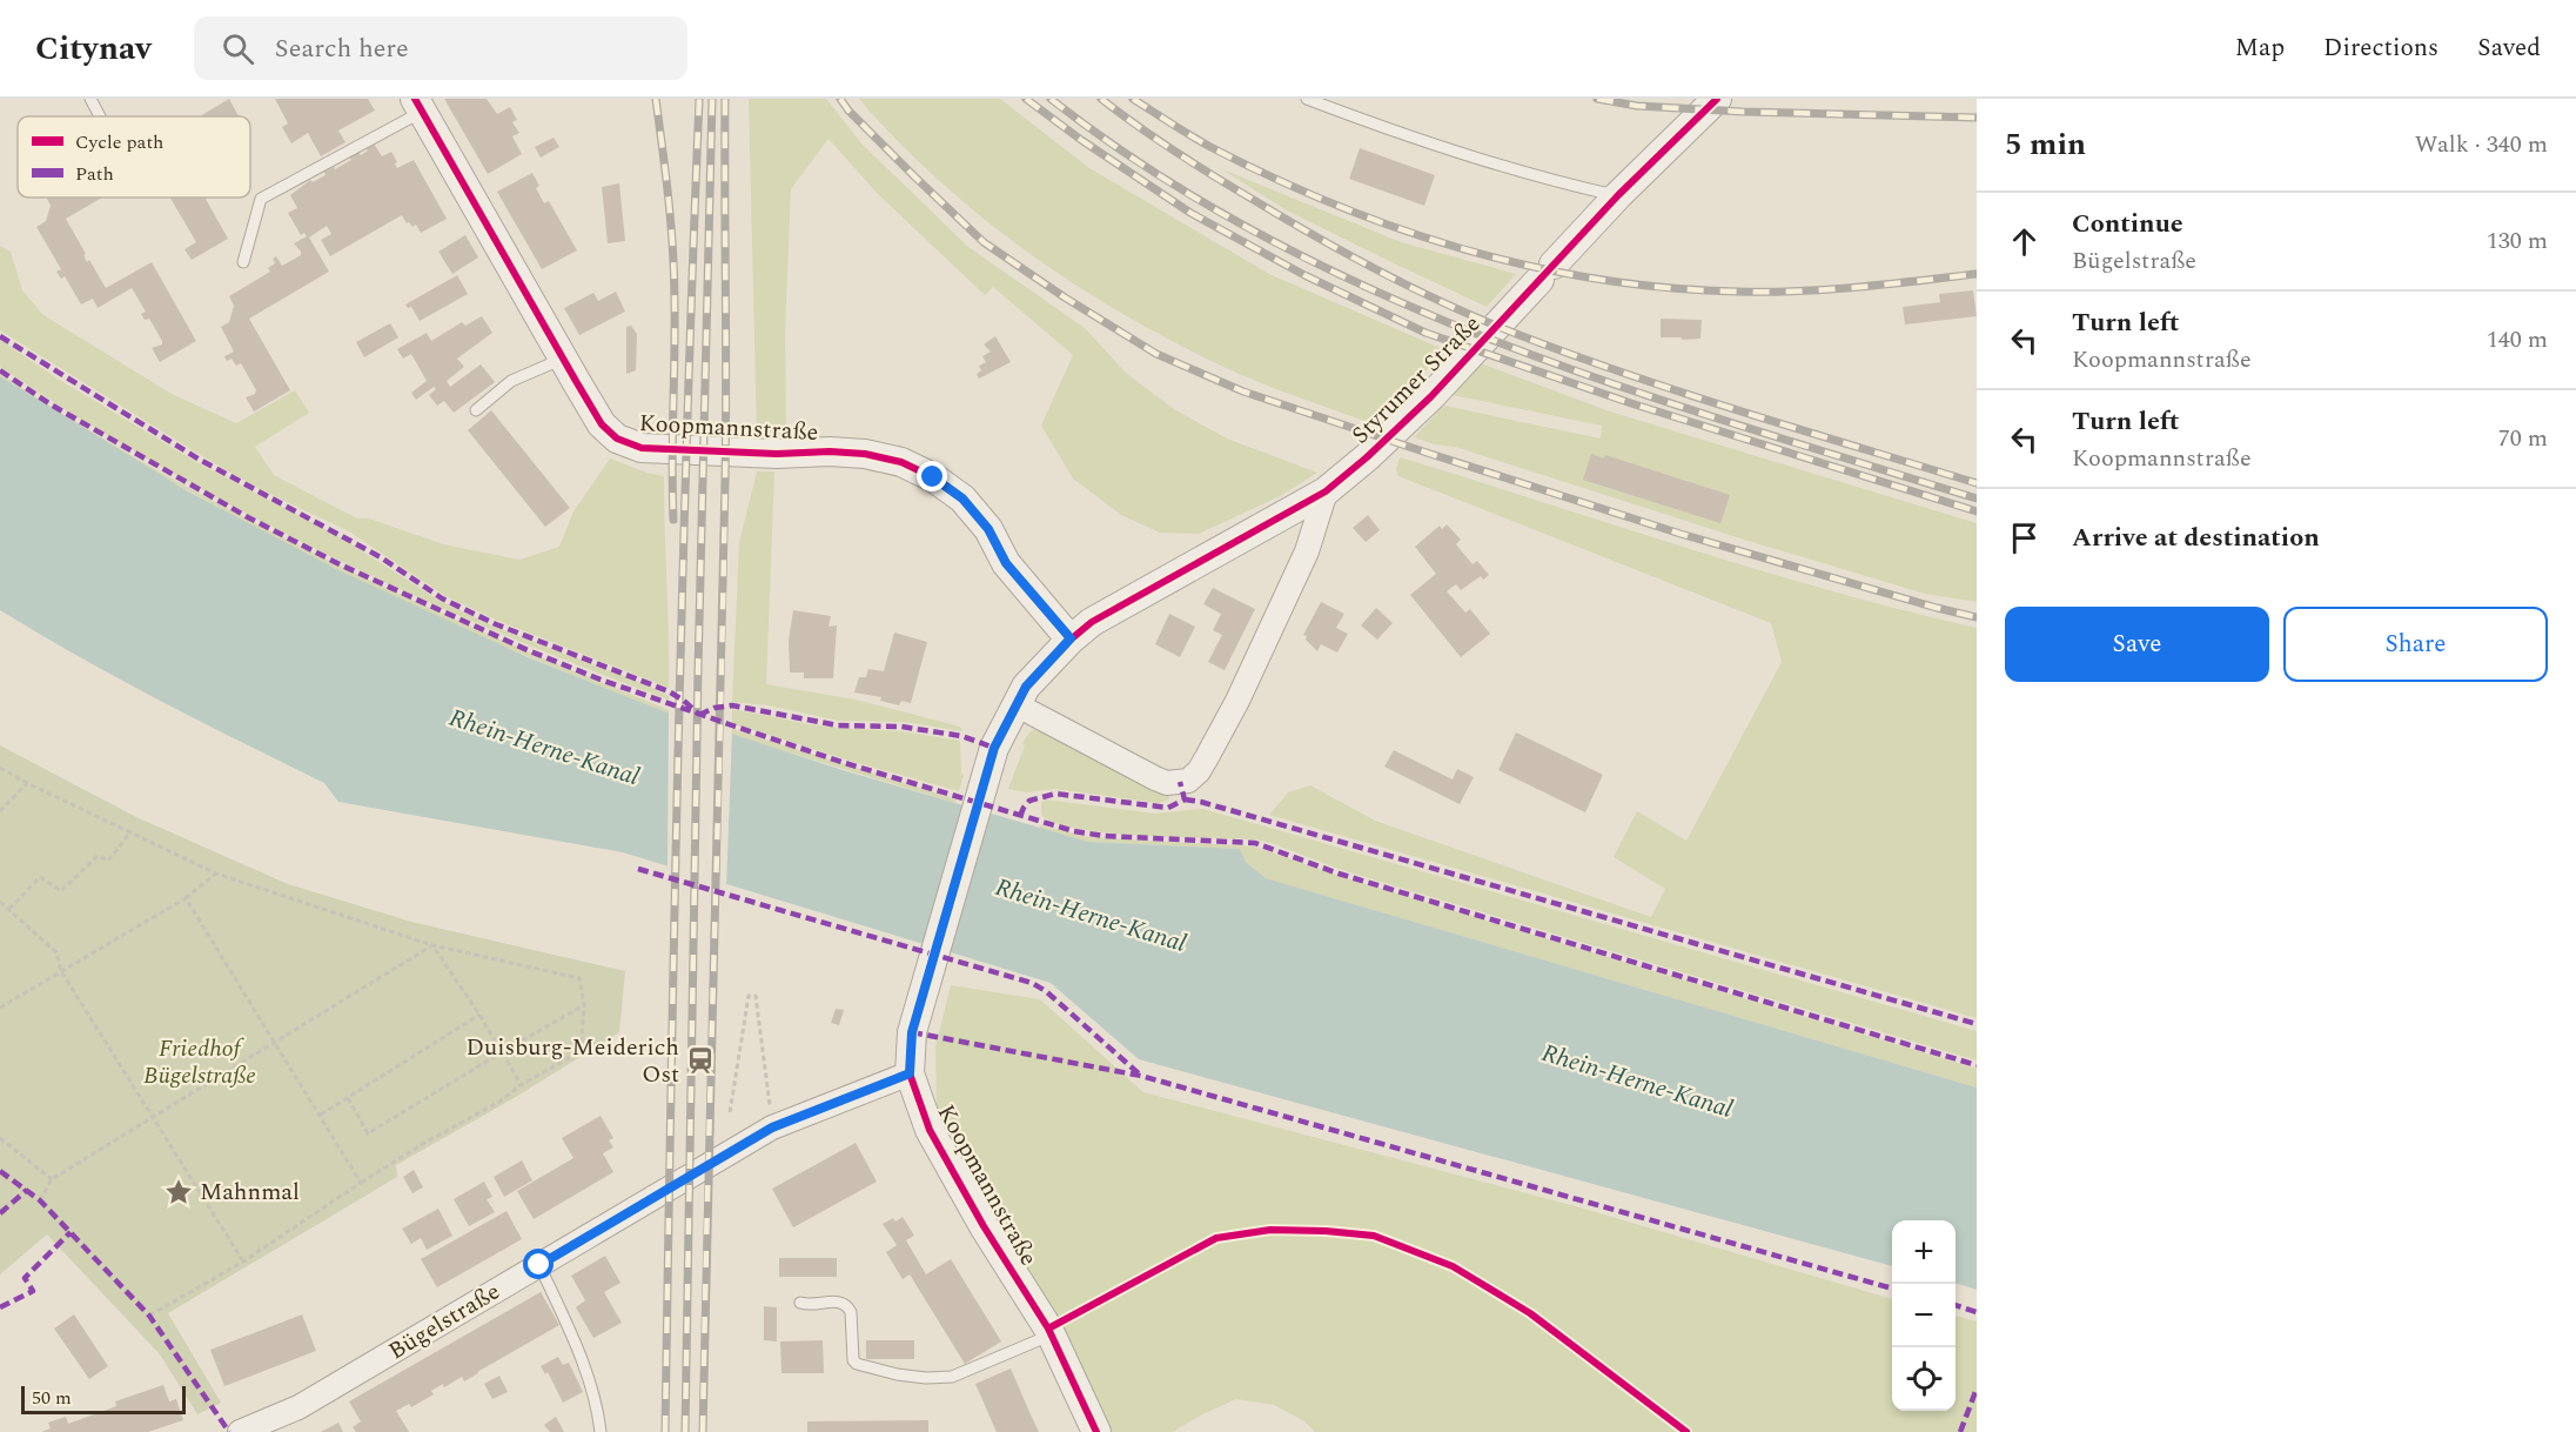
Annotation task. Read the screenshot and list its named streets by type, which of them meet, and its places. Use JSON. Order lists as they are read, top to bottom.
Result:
{
  "streets": {
    "street": ["Styrumer Straße", "Koopmannstraße", "Bügelstraße"]
  },
  "crossings": [
    ["Styrumer Straße", "Koopmannstraße"],
    ["Koopmannstraße", "Bügelstraße"]
  ],
  "water": ["Rhein-Herne-Kanal"],
  "parks": ["Friedhof Bügelstraße"],
  "places": {
    "station": ["Duisburg-Meiderich Ost"],
    "place": ["Mahnmal"]
  },
  "legend": ["Cycle path", "Path"],
  "scale_bar": "50 m",
  "page": {
    "header": "Citynav",
    "search": "Search here",
    "nav": ["Map", "Directions", "Saved"],
    "heading": ["5 min", "Walk · 340 m"],
    "list": [
      ["Continue", "Bügelstraße", "130 m"],
      ["Turn left", "Koopmannstraße", "140 m"],
      ["Turn left", "Koopmannstraße", "70 m"],
      "Arrive at destination"
    ],
    "buttons": ["Save", "Share"],
    "map_buttons": ["+", "−"],
    "scale": "50 m"
  }
}
